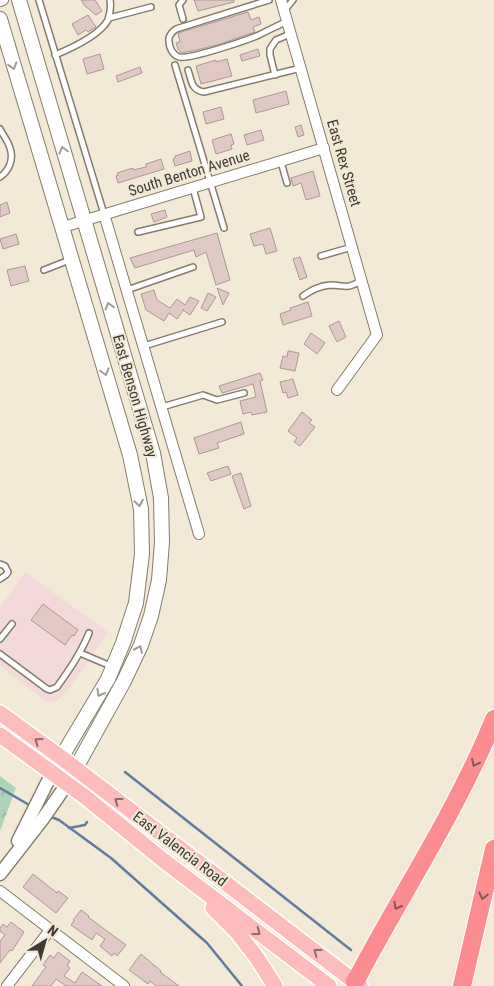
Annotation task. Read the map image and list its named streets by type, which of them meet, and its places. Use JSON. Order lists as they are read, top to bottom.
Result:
{
  "streets": {
    "main road": ["East Benson Highway", "East Valencia Road"],
    "street": ["East Rex Street", "South Benton Avenue"]
  },
  "crossings": [
    ["East Rex Street", "South Benton Avenue"],
    ["South Benton Avenue", "East Benson Highway"],
    ["East Benson Highway", "East Valencia Road"]
  ],
  "north": "top right"
}
